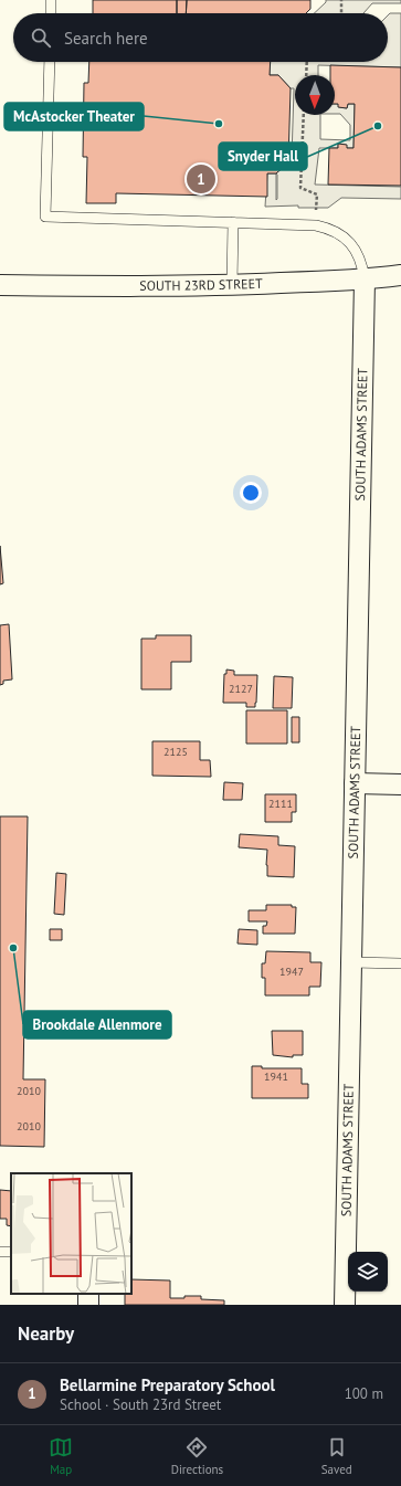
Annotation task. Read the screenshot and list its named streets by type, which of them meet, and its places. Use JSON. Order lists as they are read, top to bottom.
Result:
{
  "streets": {
    "street": ["SOUTH 23RD STREET", "SOUTH ADAMS STREET"]
  },
  "crossings": [
    ["SOUTH 23RD STREET", "SOUTH ADAMS STREET"]
  ],
  "places": ["McAstocker Theater", "Snyder Hall", "Brookdale Allenmore"],
  "house_numbers": [
    "2127",
    "2125",
    "2111",
    "1947",
    "1941",
    "2010",
    "2010"
  ],
  "north": "bottom",
  "page": {
    "search": "Search here",
    "pins": "1",
    "heading": "Nearby",
    "list": [
      {
        "mark": "1",
        "name": "Bellarmine Preparatory School",
        "note": "School · South 23rd Street",
        "value": "100 m"
      }
    ],
    "nav": ["Map", "Directions", "Saved"]
  }
}
